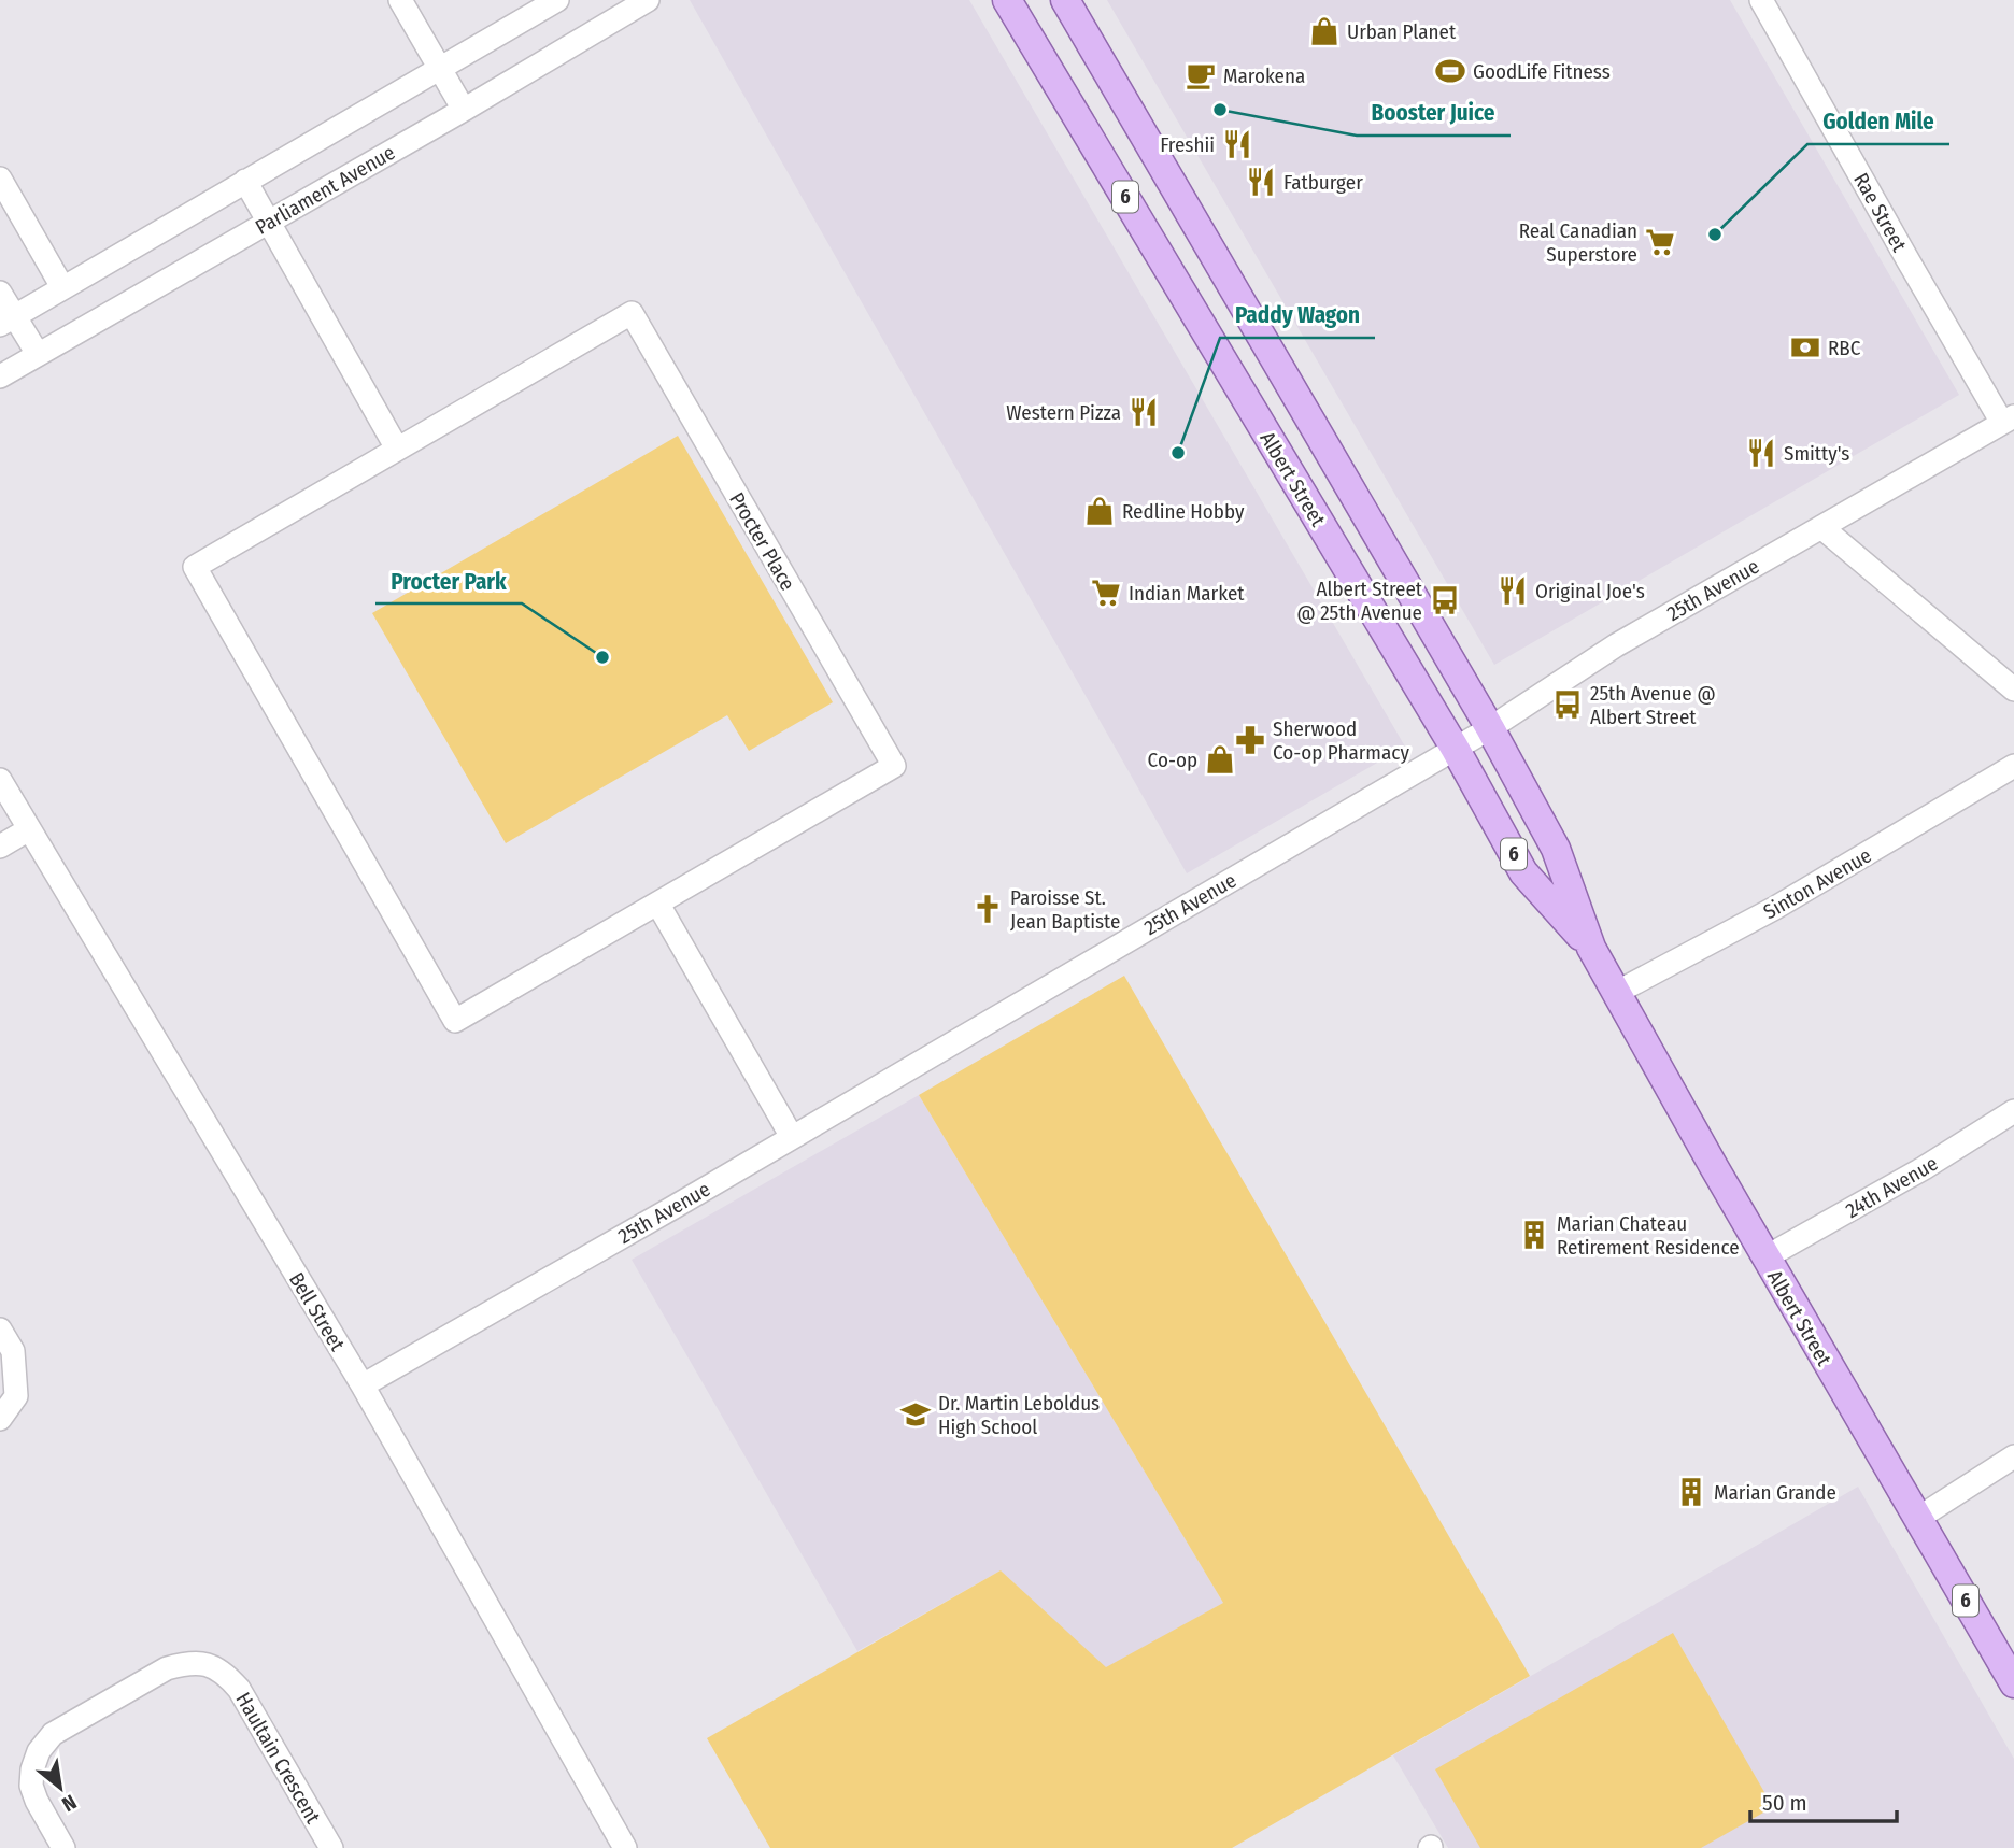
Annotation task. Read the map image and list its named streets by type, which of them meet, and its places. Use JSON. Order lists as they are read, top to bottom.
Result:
{
  "streets": {
    "main road": ["6", "Albert Street"],
    "street": [
      "Parliament Avenue",
      "Rae Street",
      "Procter Place",
      "25th Avenue",
      "Sinton Avenue",
      "24th Avenue",
      "Bell Street",
      "Haultain Crescent"
    ]
  },
  "crossings": [
    ["Rae Street", "25th Avenue"],
    ["Albert Street", "25th Avenue"],
    ["Albert Street", "Sinton Avenue"],
    ["Albert Street", "24th Avenue"],
    ["25th Avenue", "Bell Street"]
  ],
  "places": {
    "shop": ["Urban Planet", "Redline Hobby", "Co-op"],
    "sports": ["GoodLife Fitness"],
    "cafe": ["Marokena"],
    "other": [
      "Booster Juice",
      "Golden Mile",
      "Paddy Wagon",
      "Procter Park"
    ],
    "restaurant": [
      "Freshii",
      "Fatburger",
      "Western Pizza",
      "Smitty's",
      "Original Joe's"
    ],
    "supermarket": ["Real Canadian Superstore", "Indian Market"],
    "bank": ["RBC"],
    "bus stop": ["Albert Street @ 25th Avenue", "25th Avenue @ Albert Street"],
    "pharmacy": ["Sherwood Co-op Pharmacy"],
    "church": ["Paroisse St. Jean Baptiste"],
    "building": ["Marian Chateau Retirement Residence", "Marian Grande"],
    "school or university": ["Dr. Martin Leboldus High School"]
  },
  "scale_bar": "50 m",
  "north": "bottom right"
}
